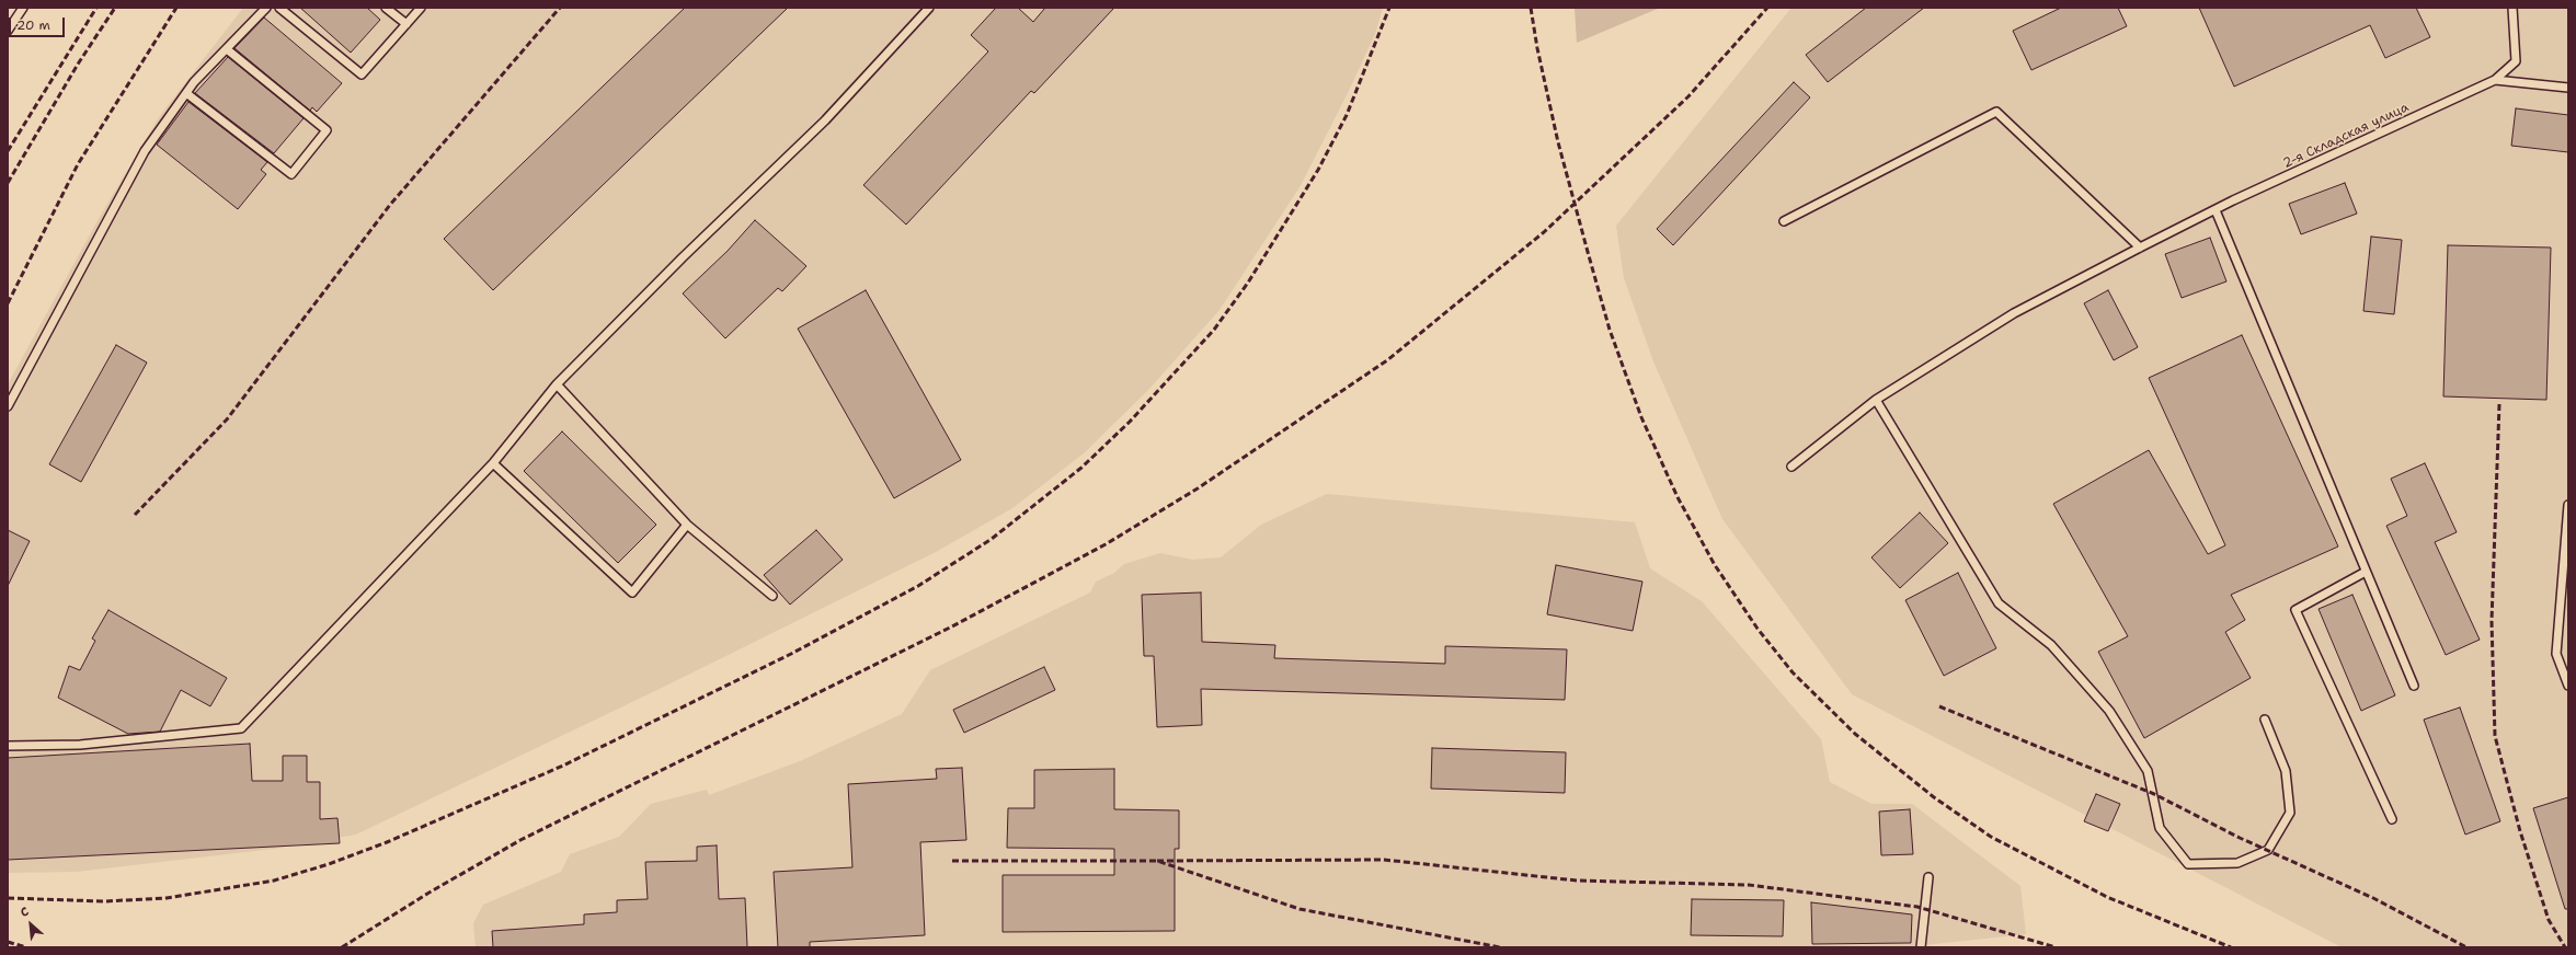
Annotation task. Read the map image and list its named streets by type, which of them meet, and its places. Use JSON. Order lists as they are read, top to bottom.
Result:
{
  "streets": {
    "lane": ["2-я Складская улица"]
  },
  "scale_bar": "20 m",
  "north": "top left"
}
